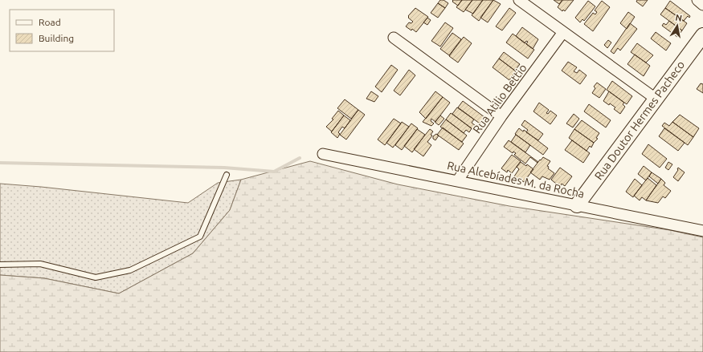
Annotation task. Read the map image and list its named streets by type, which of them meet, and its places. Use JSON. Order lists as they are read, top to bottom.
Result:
{
  "streets": {
    "street": ["Rua Atilio Bettio", "Rua Doutor Hermes Pacheco", "Rua Alcebíades M. da Rocha"]
  },
  "crossings": [
    ["Rua Atilio Bettio", "Rua Alcebíades M. da Rocha"],
    ["Rua Doutor Hermes Pacheco", "Rua Alcebíades M. da Rocha"]
  ],
  "legend": ["Road", "Building"],
  "north": "top"
}
